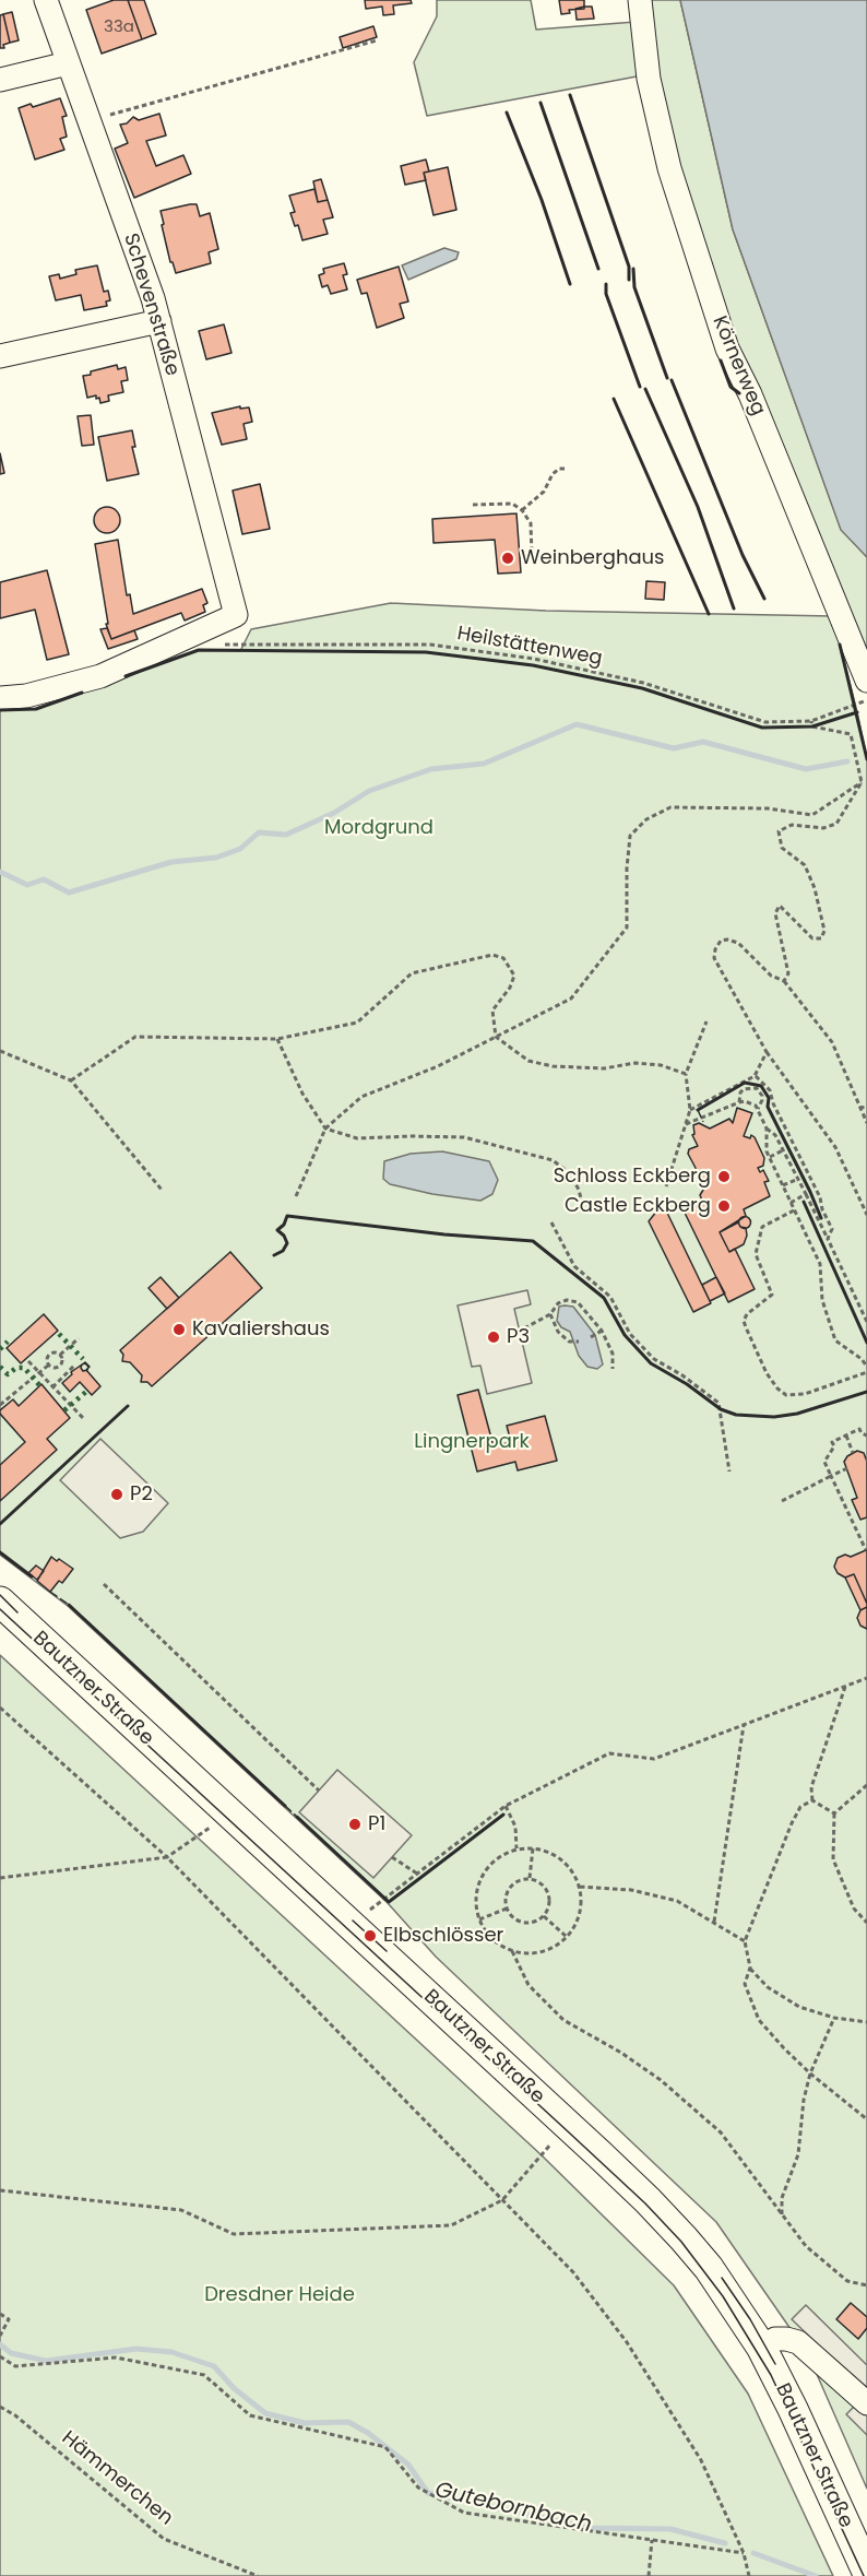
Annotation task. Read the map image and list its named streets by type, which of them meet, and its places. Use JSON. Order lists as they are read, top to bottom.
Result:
{
  "streets": {
    "main road": ["Bautzner Straße"],
    "street": ["Schevenstraße", "Körnerweg"],
    "path": ["Heilstättenweg", "Hämmerchen"]
  },
  "water": ["Gutebornbach"],
  "parks": ["Mordgrund", "Lingnerpark", "Dresdner Heide"],
  "places": [
    "Weinberghaus",
    "Schloss Eckberg",
    "Castle Eckberg",
    "Kavaliershaus",
    "P3",
    "P2",
    "P1",
    "Elbschlösser"
  ],
  "house_numbers": ["33a"]
}
